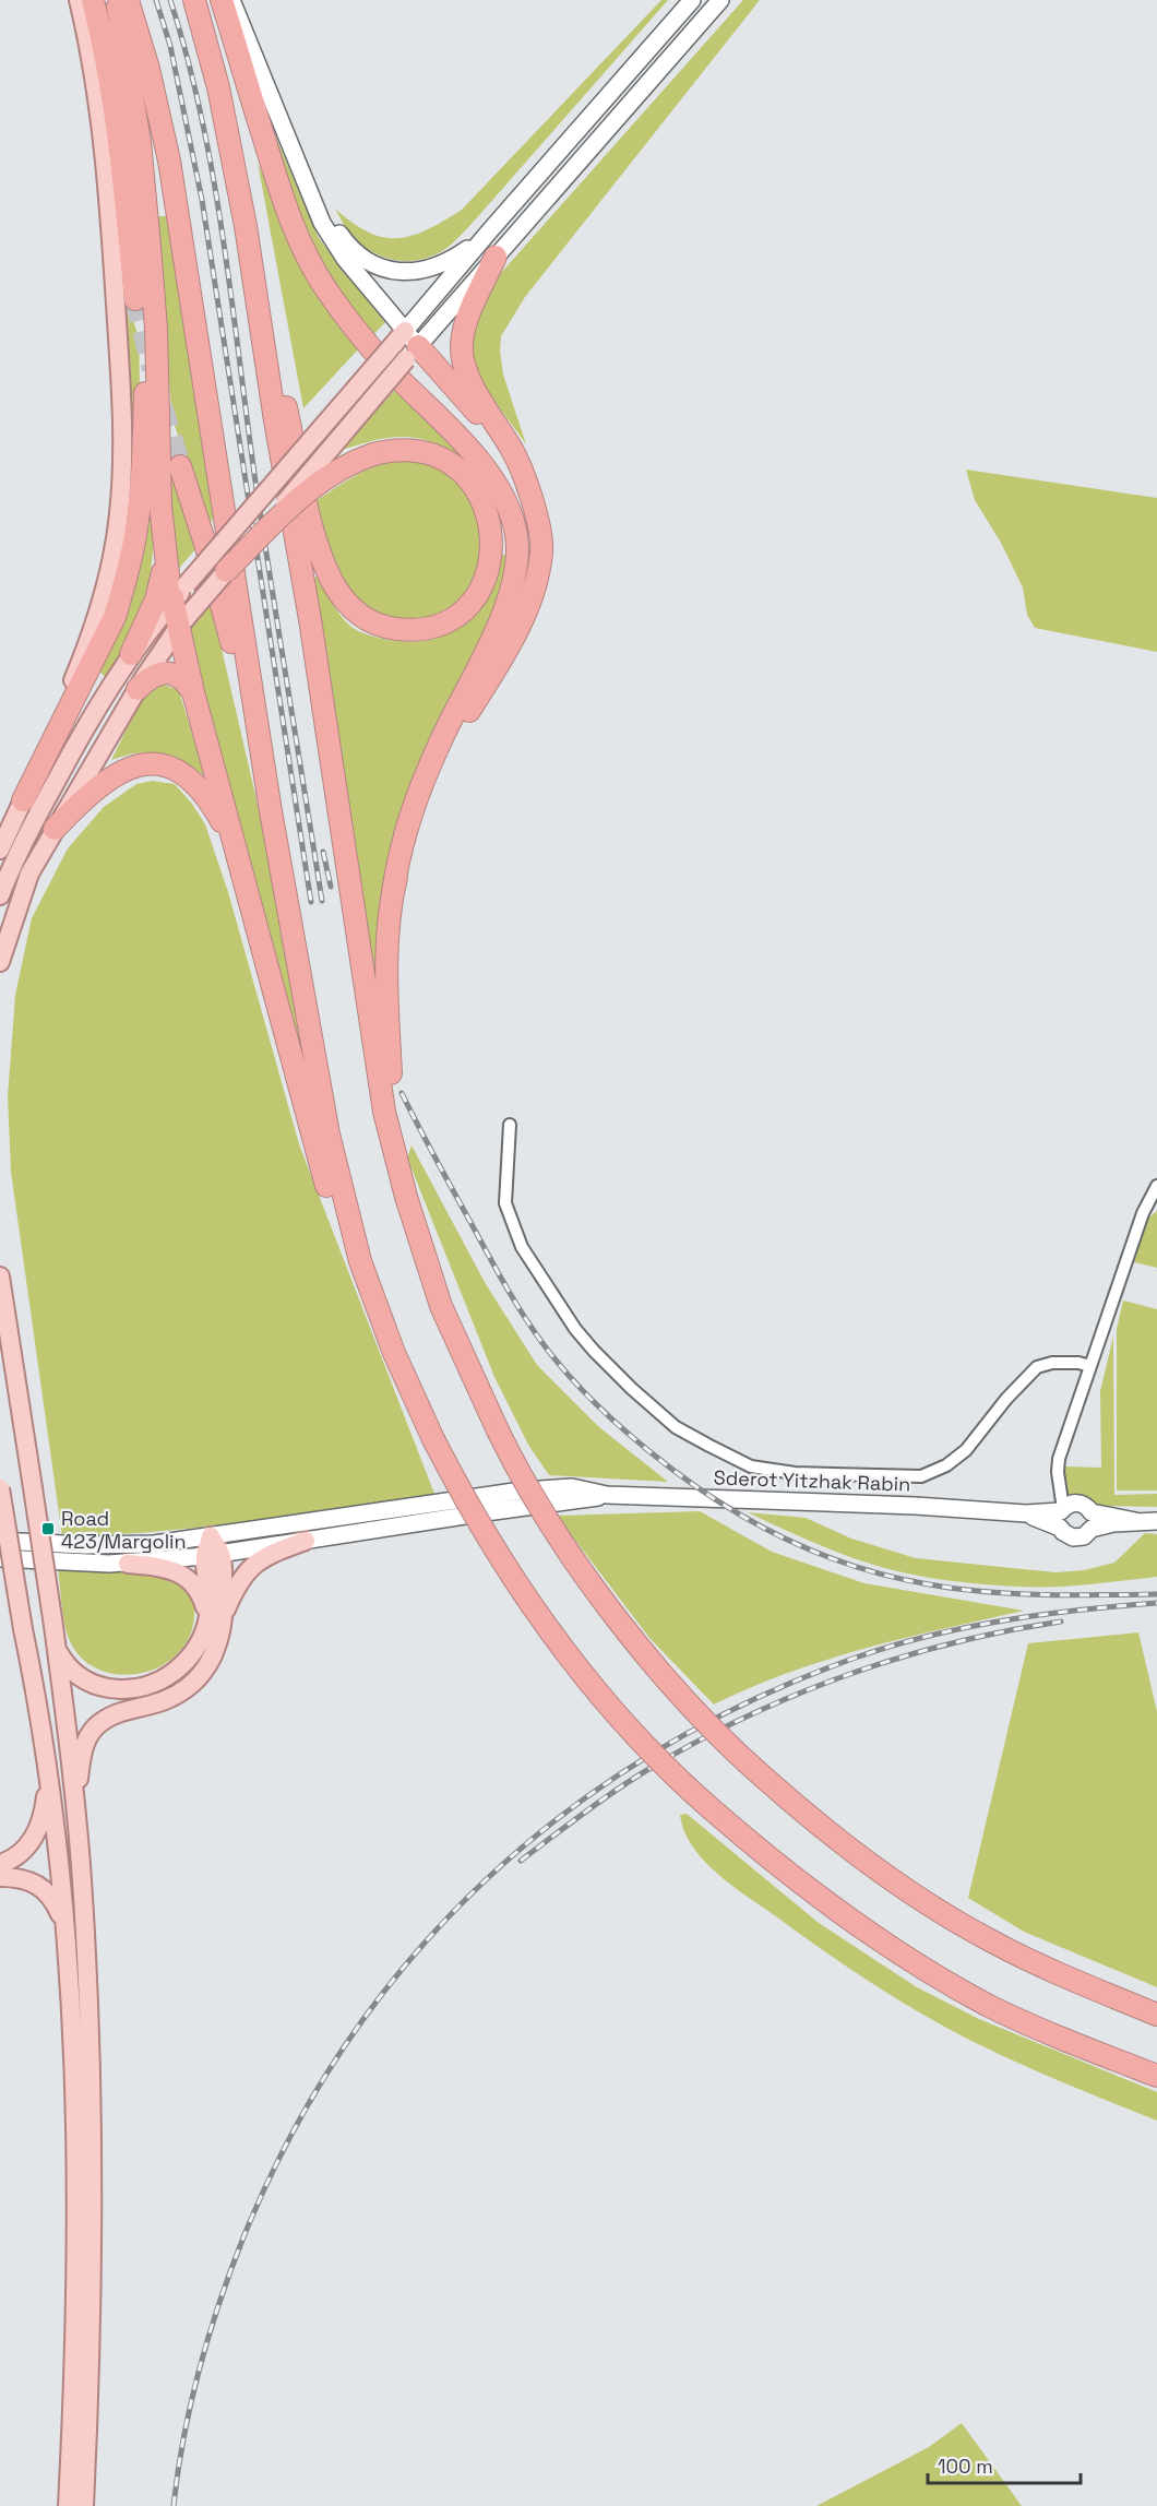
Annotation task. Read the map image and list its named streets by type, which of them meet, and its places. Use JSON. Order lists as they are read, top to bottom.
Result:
{
  "streets": {
    "main road": ["Sderot Yitzhak Rabin"]
  },
  "places": {
    "transit": ["Road 423/Margolin"]
  },
  "scale_bar": "100 m"
}
